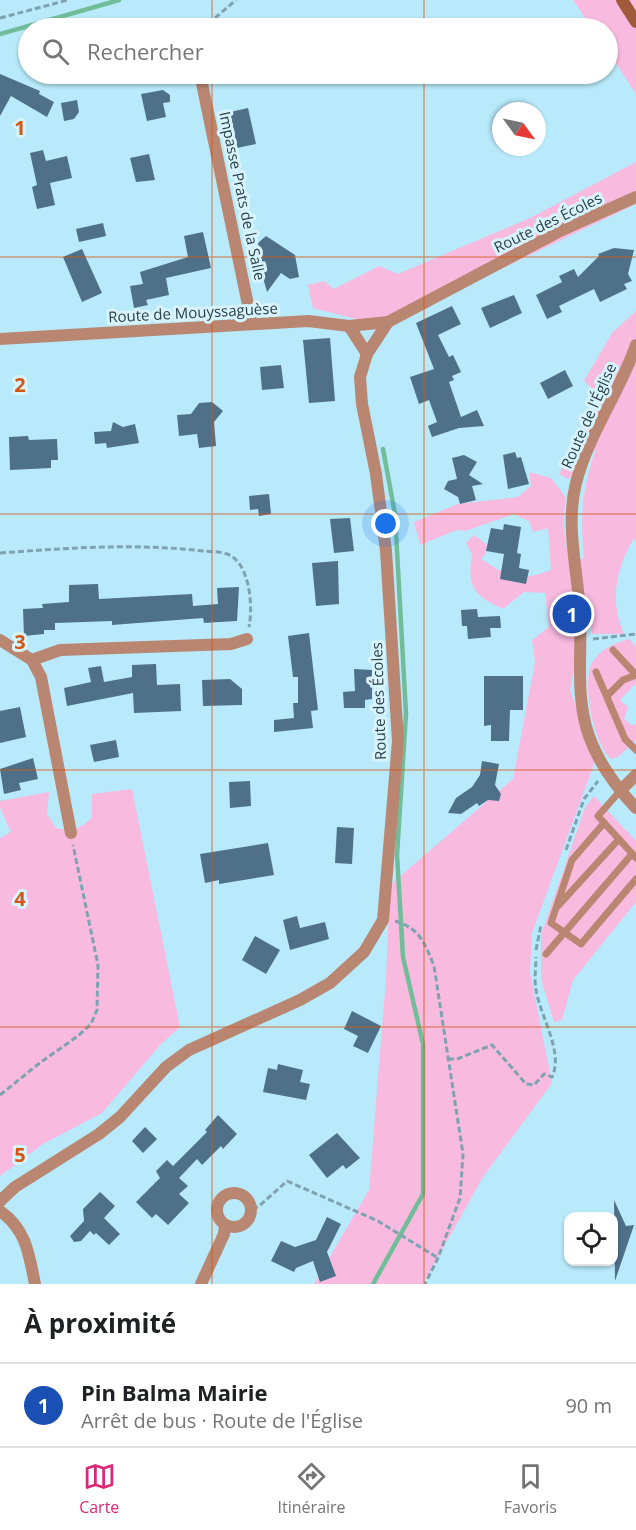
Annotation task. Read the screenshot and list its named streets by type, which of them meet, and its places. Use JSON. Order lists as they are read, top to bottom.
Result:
{
  "streets": {
    "street": [
      "Impasse Prats de la Salle",
      "Route des Écoles",
      "Route de Mouyssaguèse",
      "Route de l'Église"
    ]
  },
  "crossings": [
    ["Impasse Prats de la Salle", "Route de Mouyssaguèse"],
    ["Route des Écoles", "Route de Mouyssaguèse"]
  ],
  "north": "bottom right",
  "page": {
    "search": "Rechercher",
    "pins": "1",
    "heading": "À proximité",
    "list": [
      {
        "mark": "1",
        "name": "Pin Balma Mairie",
        "note": "Arrêt de bus · Route de l'Église",
        "value": "90 m"
      }
    ],
    "nav": ["Carte", "Itinéraire", "Favoris"]
  },
  "grid": {
    "rows": [
      "1",
      "2",
      "3",
      "4",
      "5"
    ]
  }
}
